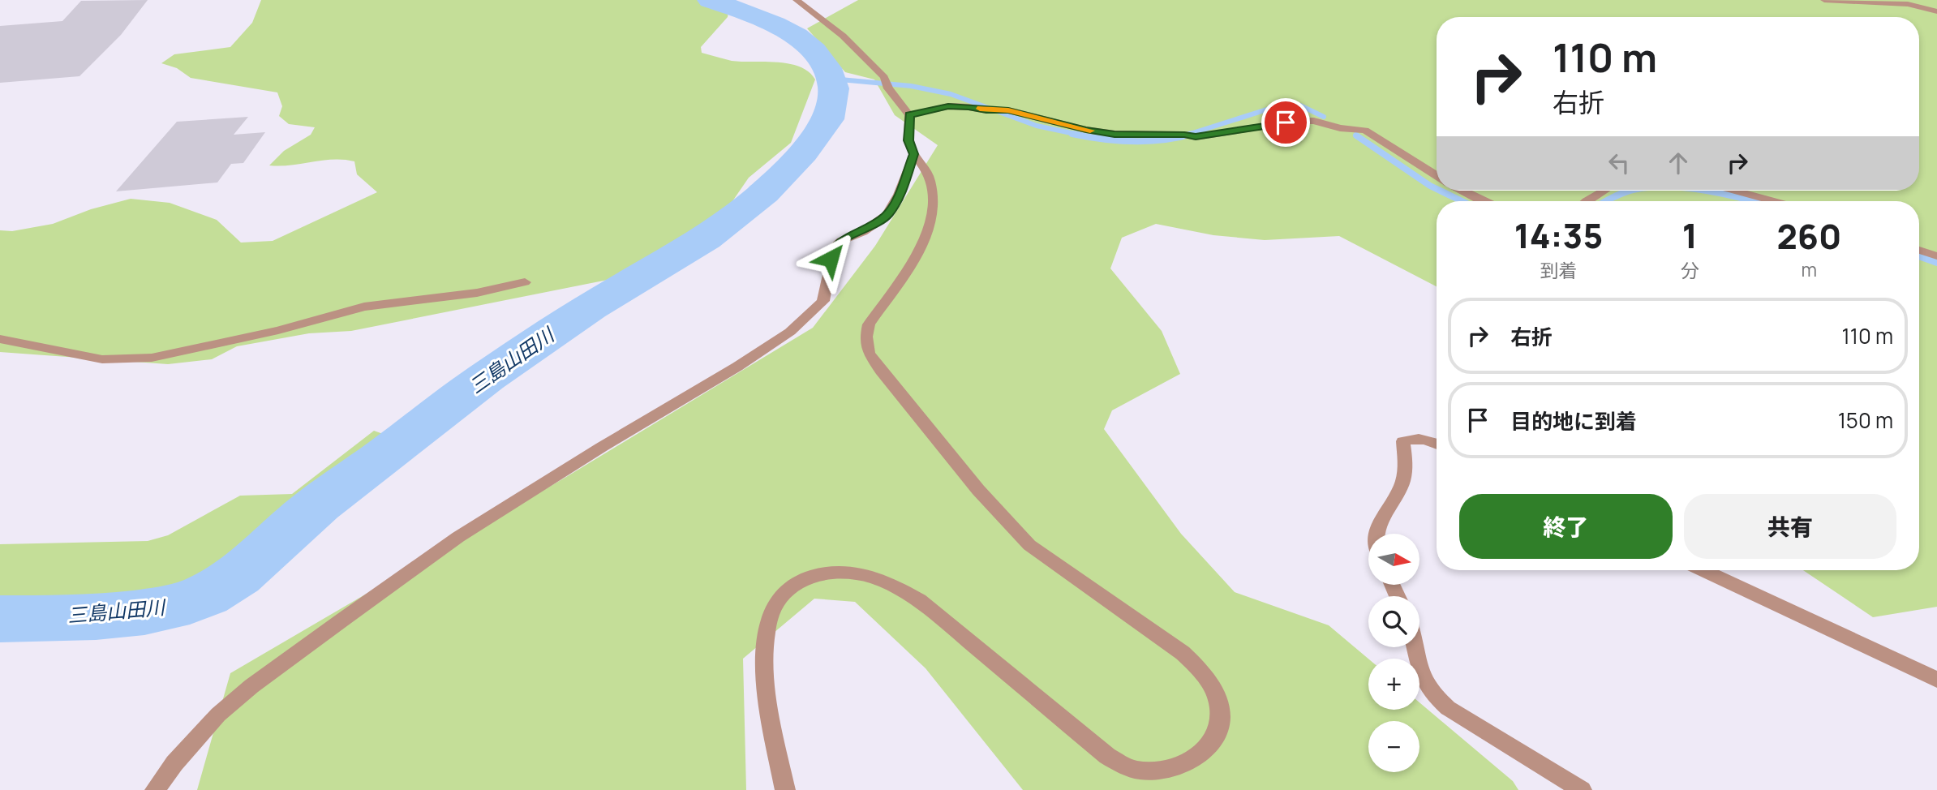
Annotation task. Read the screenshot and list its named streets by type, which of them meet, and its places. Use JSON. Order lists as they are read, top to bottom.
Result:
{
  "water": ["三島山田川"],
  "north": "right",
  "page": {
    "turn": ["110 m", "右折"],
    "eta": [
      "14:35",
      "到着",
      "1",
      "分",
      "260",
      "m"
    ],
    "list": [
      {
        "name": "右折",
        "value": "110 m"
      },
      {
        "name": "目的地に到着",
        "value": "150 m"
      }
    ],
    "buttons": ["終了", "共有"],
    "map_buttons": ["+", "−"]
  }
}
